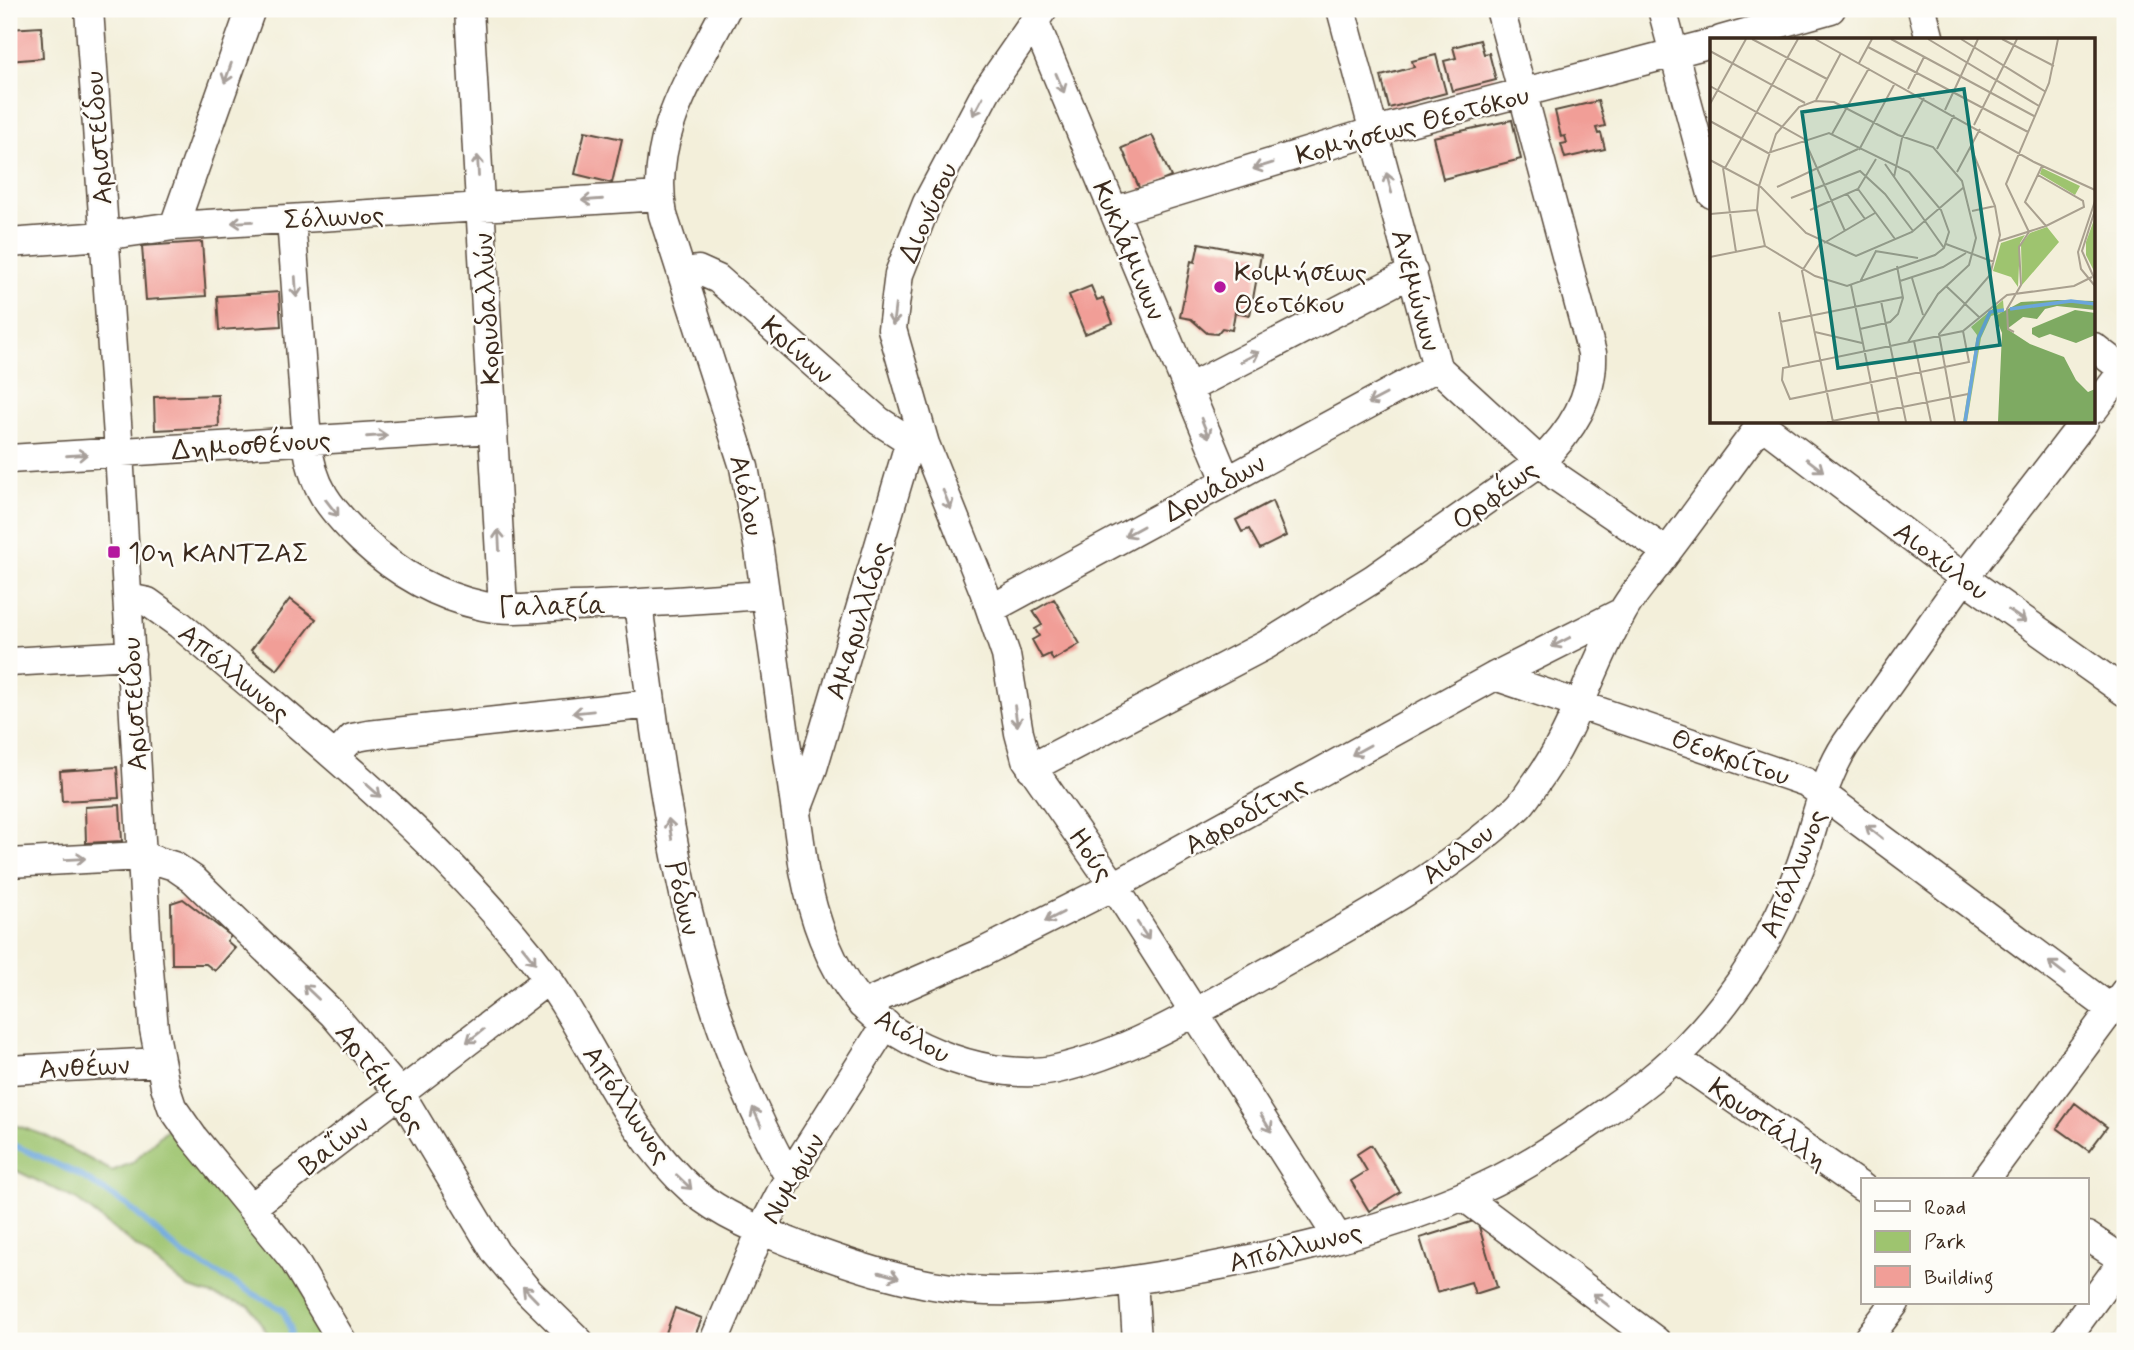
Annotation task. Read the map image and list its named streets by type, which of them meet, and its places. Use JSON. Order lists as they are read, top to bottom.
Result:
{
  "streets": {
    "street": [
      "Κομήσεως Θεοτόκου",
      "Αριστείδου",
      "Διονύσου",
      "Σόλωνος",
      "Κυκλάμινων",
      "Ανεμώνων",
      "Κορυδαλλών",
      "Κρίνων",
      "Δημοσθένους",
      "Δρυάδων",
      "Ορφέως",
      "Αιόλου",
      "Αιοχύλου",
      "Γαλαξία",
      "Αμαρυλλίδος",
      "Απόλλωνος",
      "Θεοκρίτου",
      "Αφροδίτης",
      "Ηούς",
      "Ρόδων",
      "Ανθέων",
      "Αρτέμιδος",
      "Κρυστάλλη",
      "Βαΐων",
      "Νυμφών"
    ]
  },
  "crossings": [
    ["Κομήσεως Θεοτόκου", "Κυκλάμινων"],
    ["Κομήσεως Θεοτόκου", "Ανεμώνων"],
    ["Κομήσεως Θεοτόκου", "Ορφέως"],
    ["Αριστείδου", "Σόλωνος"],
    ["Αριστείδου", "Δημοσθένους"],
    ["Αριστείδου", "Απόλλωνος"],
    ["Αριστείδου", "Ανθέων"],
    ["Αριστείδου", "Αρτέμιδος"],
    ["Αριστείδου", "Βαΐων"],
    ["Διονύσου", "Κυκλάμινων"],
    ["Διονύσου", "Κρίνων"],
    ["Διονύσου", "Αμαρυλλίδος"],
    ["Διονύσου", "Ηούς"],
    ["Σόλωνος", "Κορυδαλλών"],
    ["Σόλωνος", "Αιόλου"],
    ["Σόλωνος", "Γαλαξία"],
    ["Κυκλάμινων", "Δρυάδων"],
    ["Ανεμώνων", "Δρυάδων"],
    ["Ανεμώνων", "Ορφέως"],
    ["Ανεμώνων", "Αιόλου"],
    ["Κορυδαλλών", "Δημοσθένους"],
    ["Κορυδαλλών", "Γαλαξία"],
    ["Κρίνων", "Αιόλου"],
    ["Κρίνων", "Αμαρυλλίδος"],
    ["Κρίνων", "Ηούς"],
    ["Δημοσθένους", "Γαλαξία"],
    ["Δρυάδων", "Ηούς"],
    ["Ορφέως", "Ηούς"],
    ["Αιόλου", "Γαλαξία"],
    ["Αιόλου", "Αμαρυλλίδος"],
    ["Αιόλου", "Θεοκρίτου"],
    ["Αιόλου", "Αφροδίτης"],
    ["Αιόλου", "Ηούς"],
    ["Αιόλου", "Νυμφών"],
    ["Αιοχύλου", "Απόλλωνος"],
    ["Γαλαξία", "Ρόδων"],
    ["Αμαρυλλίδος", "Ηούς"],
    ["Απόλλωνος", "Θεοκρίτου"],
    ["Απόλλωνος", "Ηούς"],
    ["Απόλλωνος", "Κρυστάλλη"],
    ["Απόλλωνος", "Βαΐων"],
    ["Απόλλωνος", "Νυμφών"],
    ["Θεοκρίτου", "Αφροδίτης"],
    ["Αφροδίτης", "Ηούς"],
    ["Ρόδων", "Νυμφών"],
    ["Αρτέμιδος", "Βαΐων"]
  ],
  "one_way": [
    "Διονύσου",
    "Σόλωνος",
    "Κυκλάμινων",
    "Κορυδαλλών",
    "Αιοχύλου",
    "Γαλαξία",
    "Απόλλωνος",
    "Θεοκρίτου",
    "Αφροδίτης",
    "Ηούς",
    "Ρόδων",
    "Αρτέμιδος",
    "Βαΐων"
  ],
  "places": {
    "other": ["Κοιμήσεως Θεοτόκου"],
    "transit": ["10η ΚΑΝΤΖΑΣ"]
  },
  "legend": ["Road", "Park", "Building"]
}
